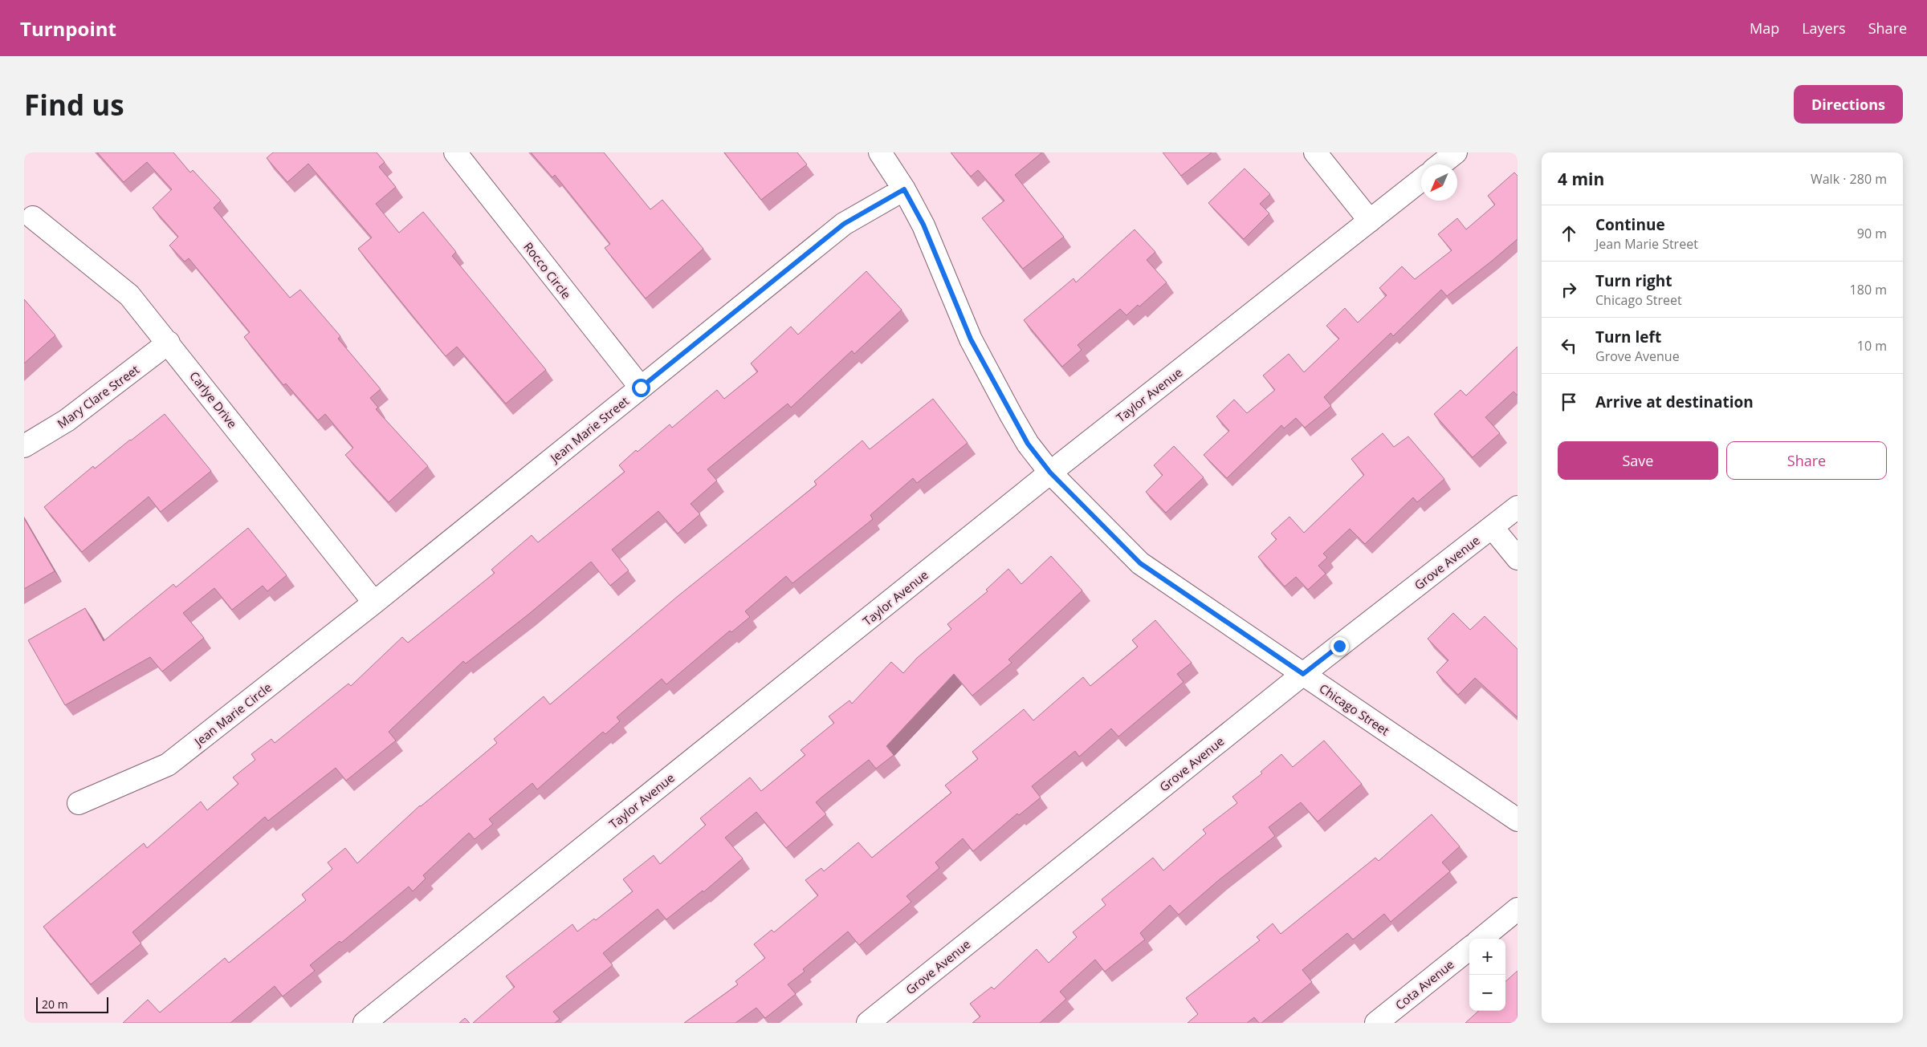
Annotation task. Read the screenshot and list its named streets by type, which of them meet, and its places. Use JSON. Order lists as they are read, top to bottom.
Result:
{
  "streets": {
    "street": [
      "Rocco Circle",
      "Taylor Avenue",
      "Mary Clare Street",
      "Carlye Drive",
      "Jean Marie Street",
      "Grove Avenue",
      "Chicago Street",
      "Jean Marie Circle",
      "Cota Avenue"
    ]
  },
  "crossings": [
    ["Rocco Circle", "Jean Marie Street"],
    ["Taylor Avenue", "Chicago Street"],
    ["Mary Clare Street", "Carlye Drive"],
    ["Carlye Drive", "Jean Marie Street"],
    ["Carlye Drive", "Jean Marie Circle"],
    ["Jean Marie Street", "Chicago Street"],
    ["Jean Marie Street", "Jean Marie Circle"],
    ["Grove Avenue", "Chicago Street"]
  ],
  "scale_bar": "20 m",
  "north": "bottom left",
  "page": {
    "header": "Turnpoint",
    "nav": ["Map", "Layers", "Share"],
    "buttons": [
      "Directions",
      ["Save", "Share"]
    ],
    "title": "Find us",
    "heading": ["4 min", "Walk · 280 m"],
    "list": [
      ["Continue", "Jean Marie Street", "90 m"],
      ["Turn right", "Chicago Street", "180 m"],
      ["Turn left", "Grove Avenue", "10 m"],
      "Arrive at destination"
    ],
    "map_buttons": ["+", "−"],
    "scale": "20 m"
  }
}
